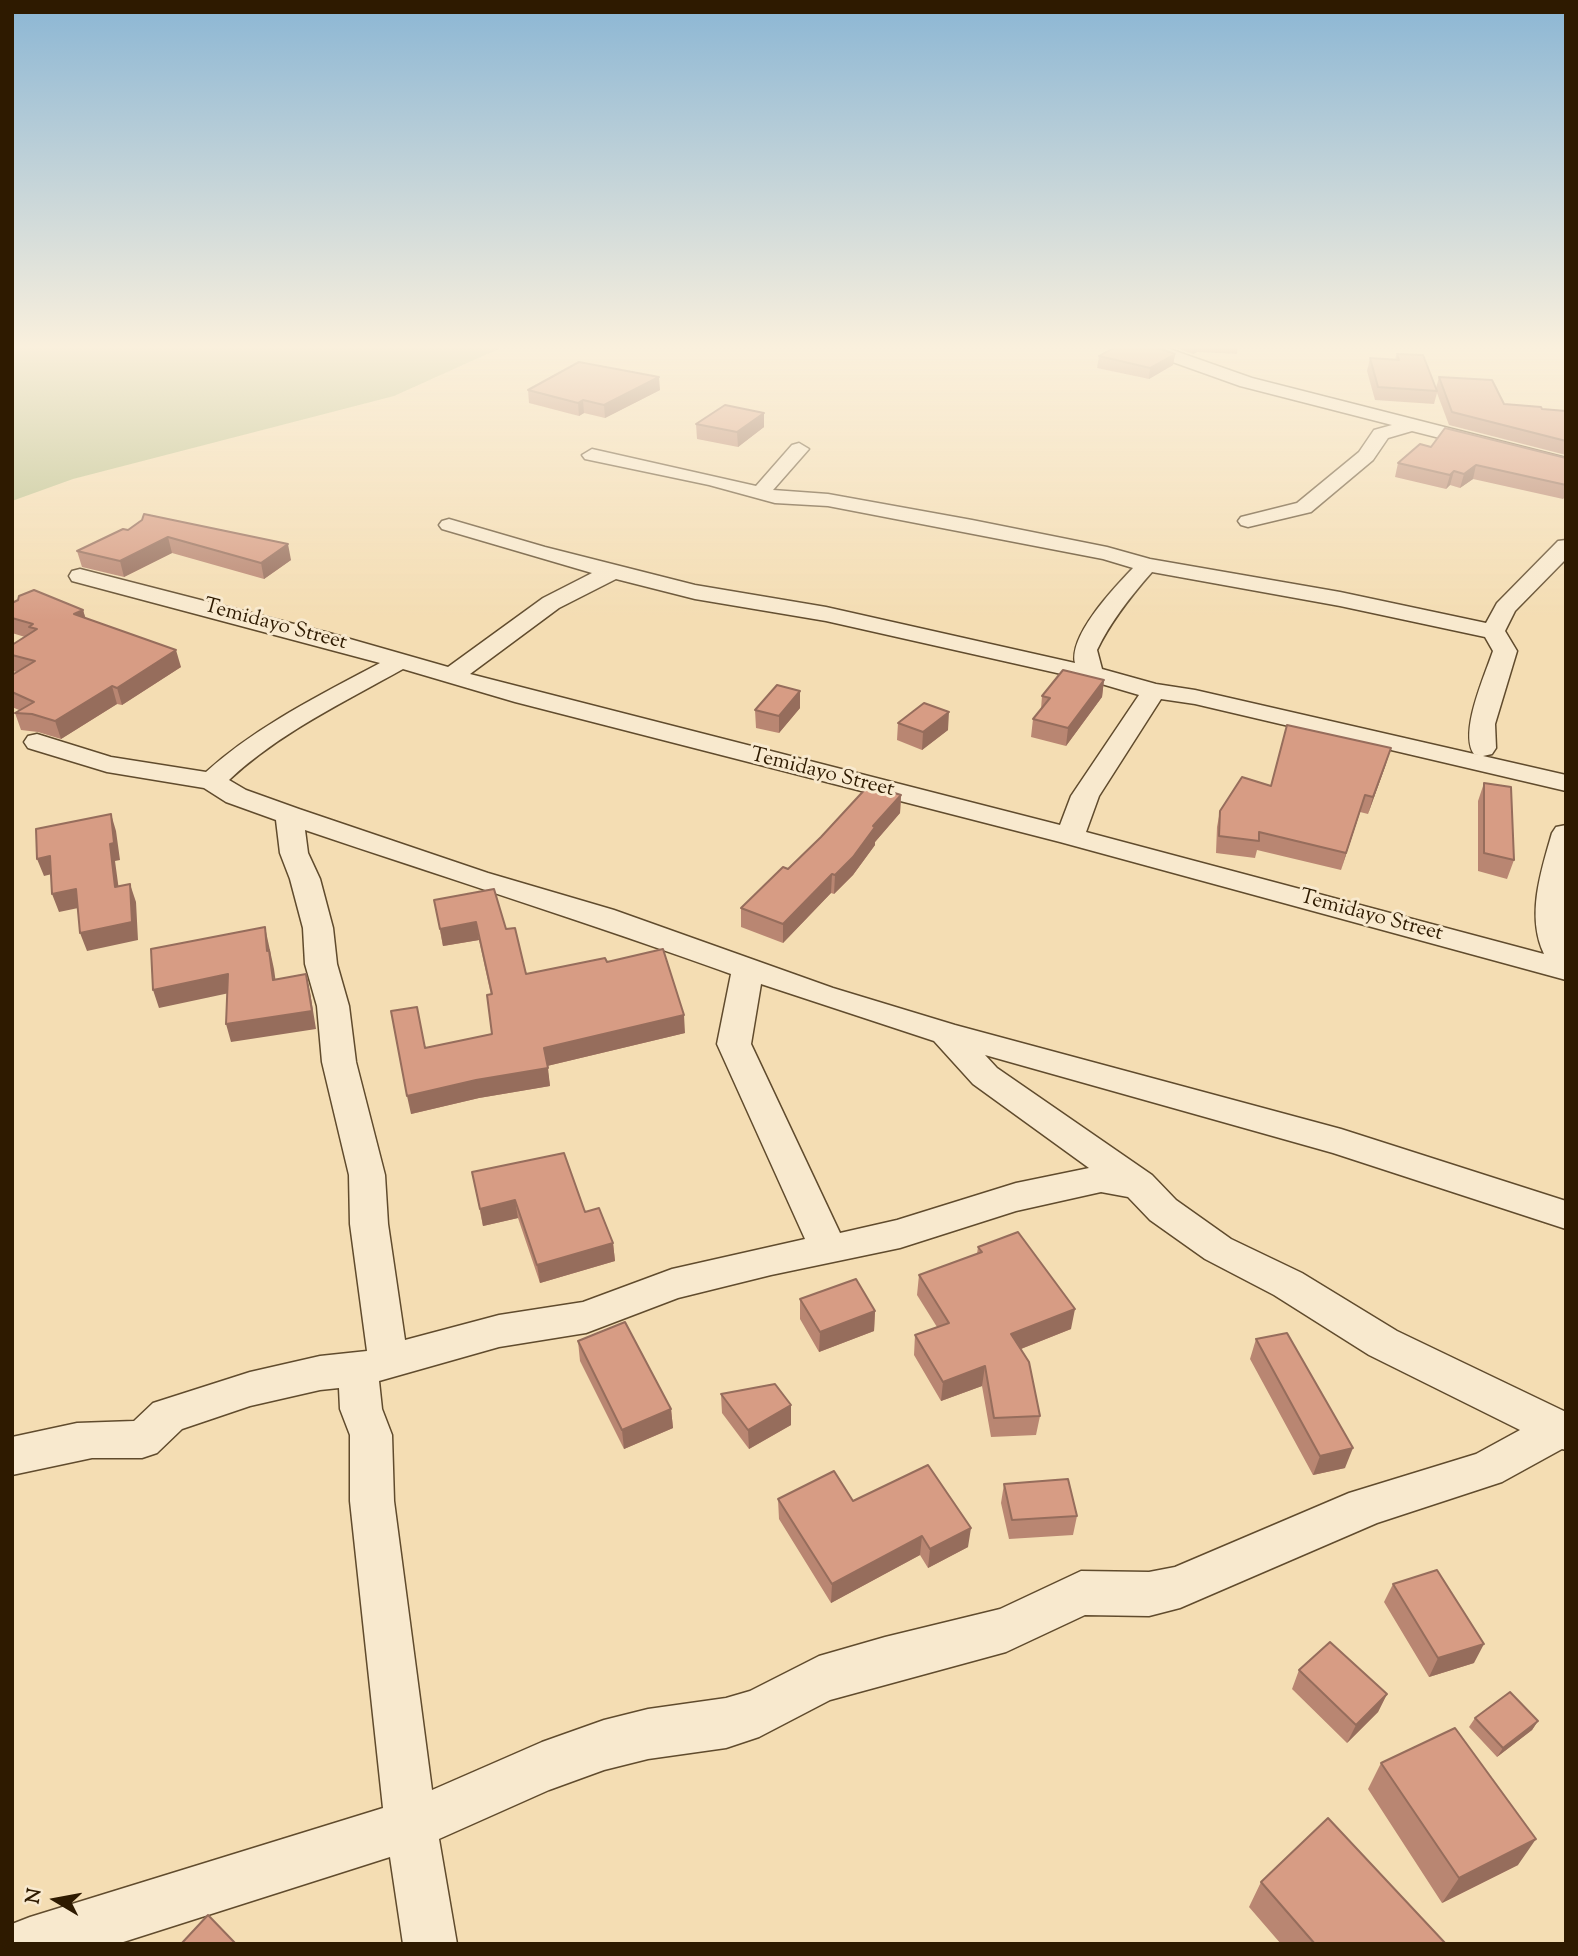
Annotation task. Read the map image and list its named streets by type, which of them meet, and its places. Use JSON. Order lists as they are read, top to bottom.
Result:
{
  "streets": {
    "street": ["Temidayo Street"]
  },
  "north": "left"
}
